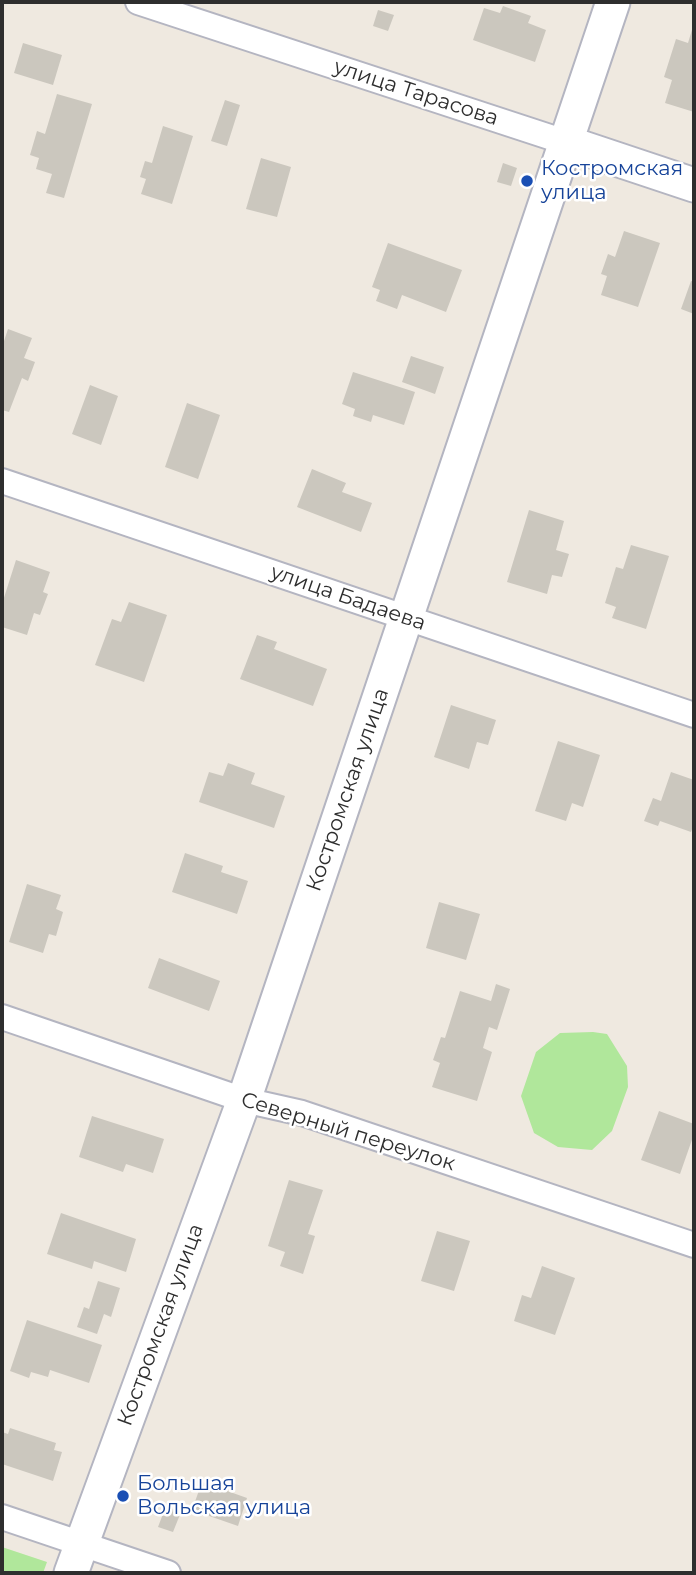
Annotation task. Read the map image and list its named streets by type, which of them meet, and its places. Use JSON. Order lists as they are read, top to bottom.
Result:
{
  "streets": {
    "street": [
      "улица Тарасова",
      "улица Бадаева",
      "Костромская улица",
      "Северный переулок"
    ]
  },
  "crossings": [
    ["улица Тарасова", "Костромская улица"],
    ["улица Бадаева", "Костромская улица"],
    ["Костромская улица", "Северный переулок"]
  ],
  "places": ["Костромская улица", "Большая Вольская улица"]
}
